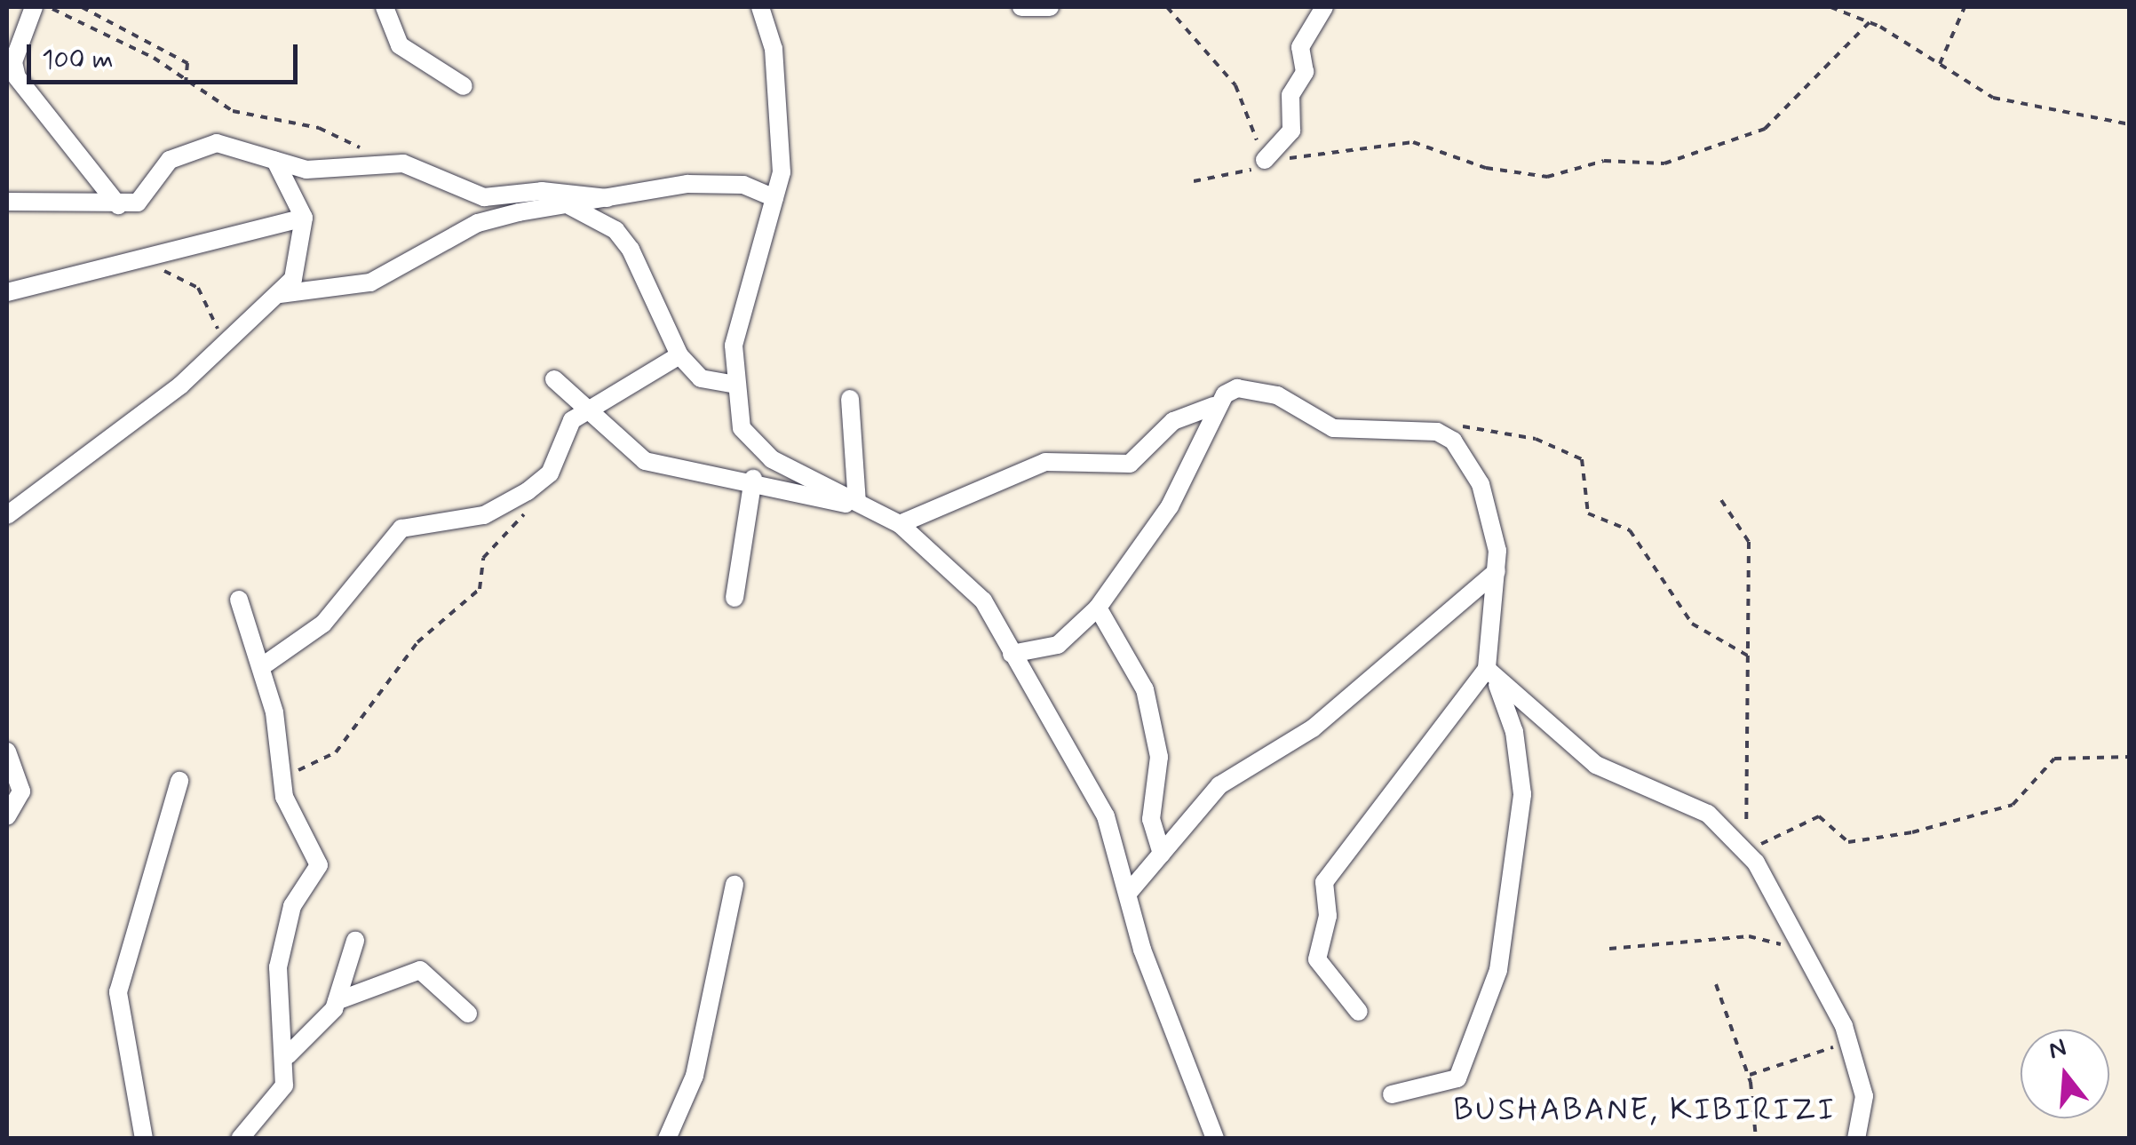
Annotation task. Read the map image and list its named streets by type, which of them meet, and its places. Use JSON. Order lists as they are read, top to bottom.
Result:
{
  "districts": ["BUSHABANE, KIBIRIZI"],
  "scale_bar": "100 m",
  "north": "top"
}
